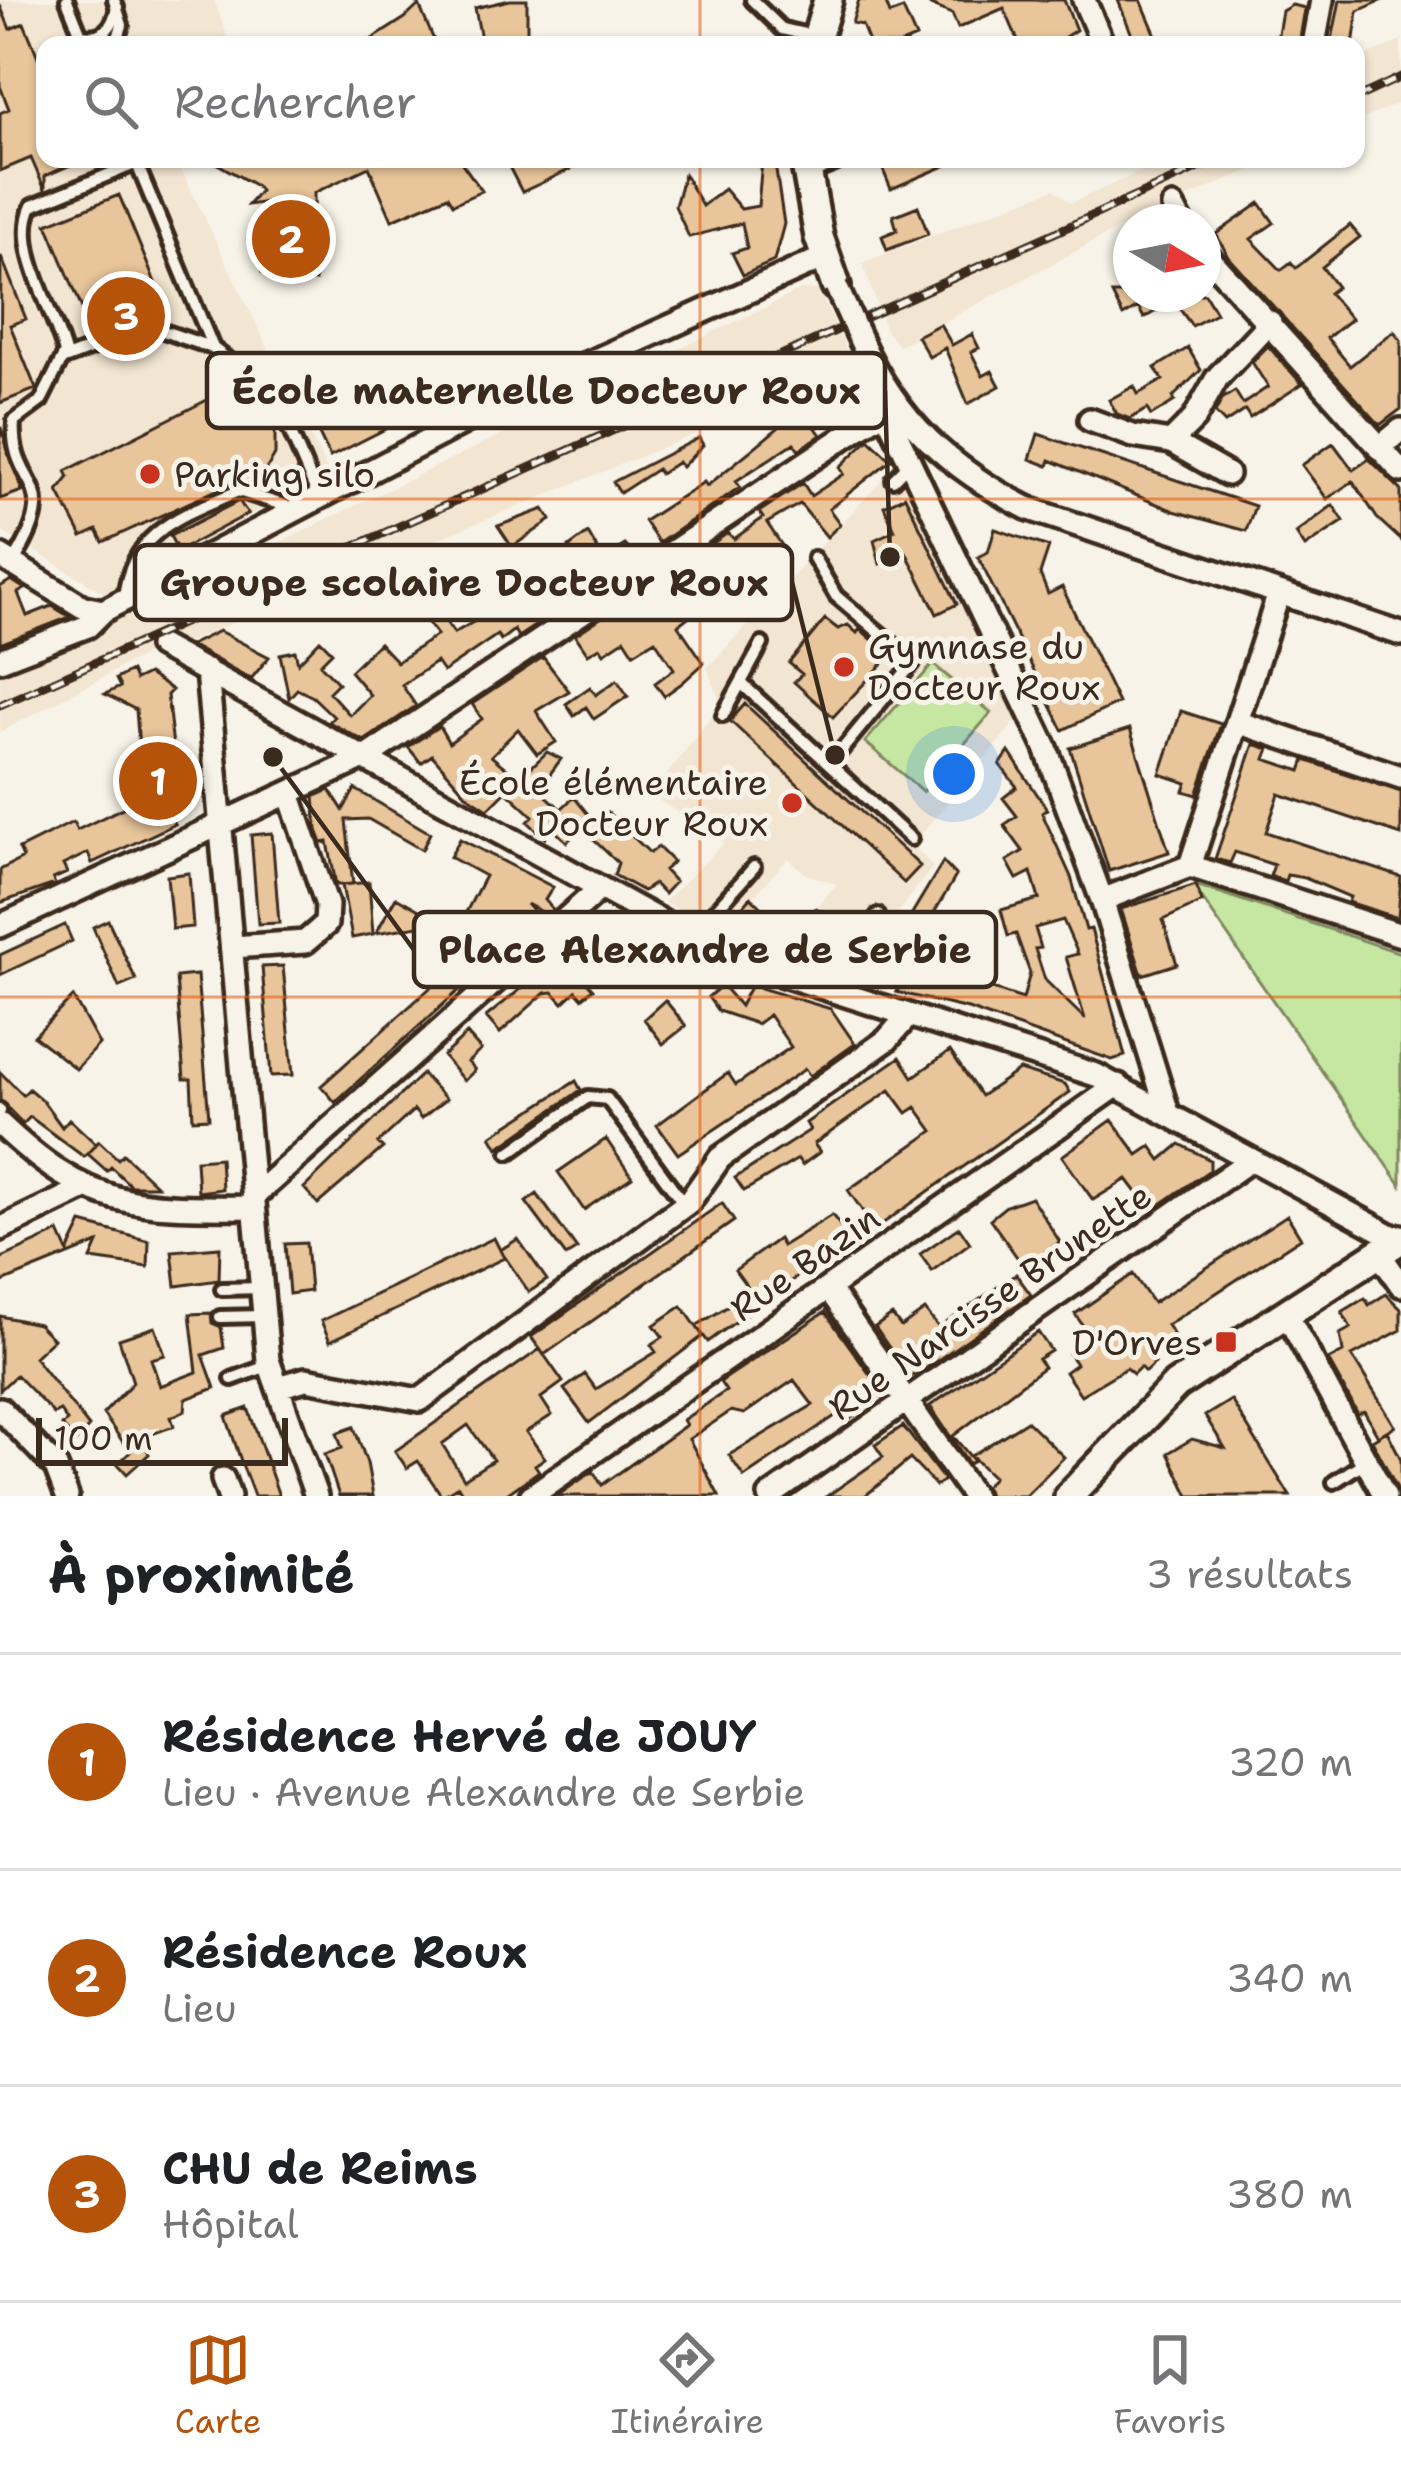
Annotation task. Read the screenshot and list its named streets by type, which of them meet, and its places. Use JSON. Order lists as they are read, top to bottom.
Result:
{
  "streets": {
    "street": ["Rue Bazin", "Rue Narcisse Brunette"]
  },
  "places": {
    "other": [
      "Parking silo",
      "École maternelle Docteur Roux",
      "Gymnase du Docteur Roux",
      "Groupe scolaire Docteur Roux",
      "Place Alexandre de Serbie",
      "École élémentaire Docteur Roux"
    ],
    "transit": ["D'Orves"]
  },
  "scale_bar": "100 m",
  "north": "right",
  "page": {
    "search": "Rechercher",
    "pins": ["2", "3", "1"],
    "scale": "100 m",
    "heading": ["À proximité", "3 résultats"],
    "list": [
      {
        "mark": "1",
        "name": "Résidence Hervé de JOUY",
        "note": "Lieu · Avenue Alexandre de Serbie",
        "value": "320 m"
      },
      {
        "mark": "2",
        "name": "Résidence Roux",
        "note": "Lieu",
        "value": "340 m"
      },
      {
        "mark": "3",
        "name": "CHU de Reims",
        "note": "Hôpital",
        "value": "380 m"
      }
    ],
    "nav": ["Carte", "Itinéraire", "Favoris"]
  }
}
